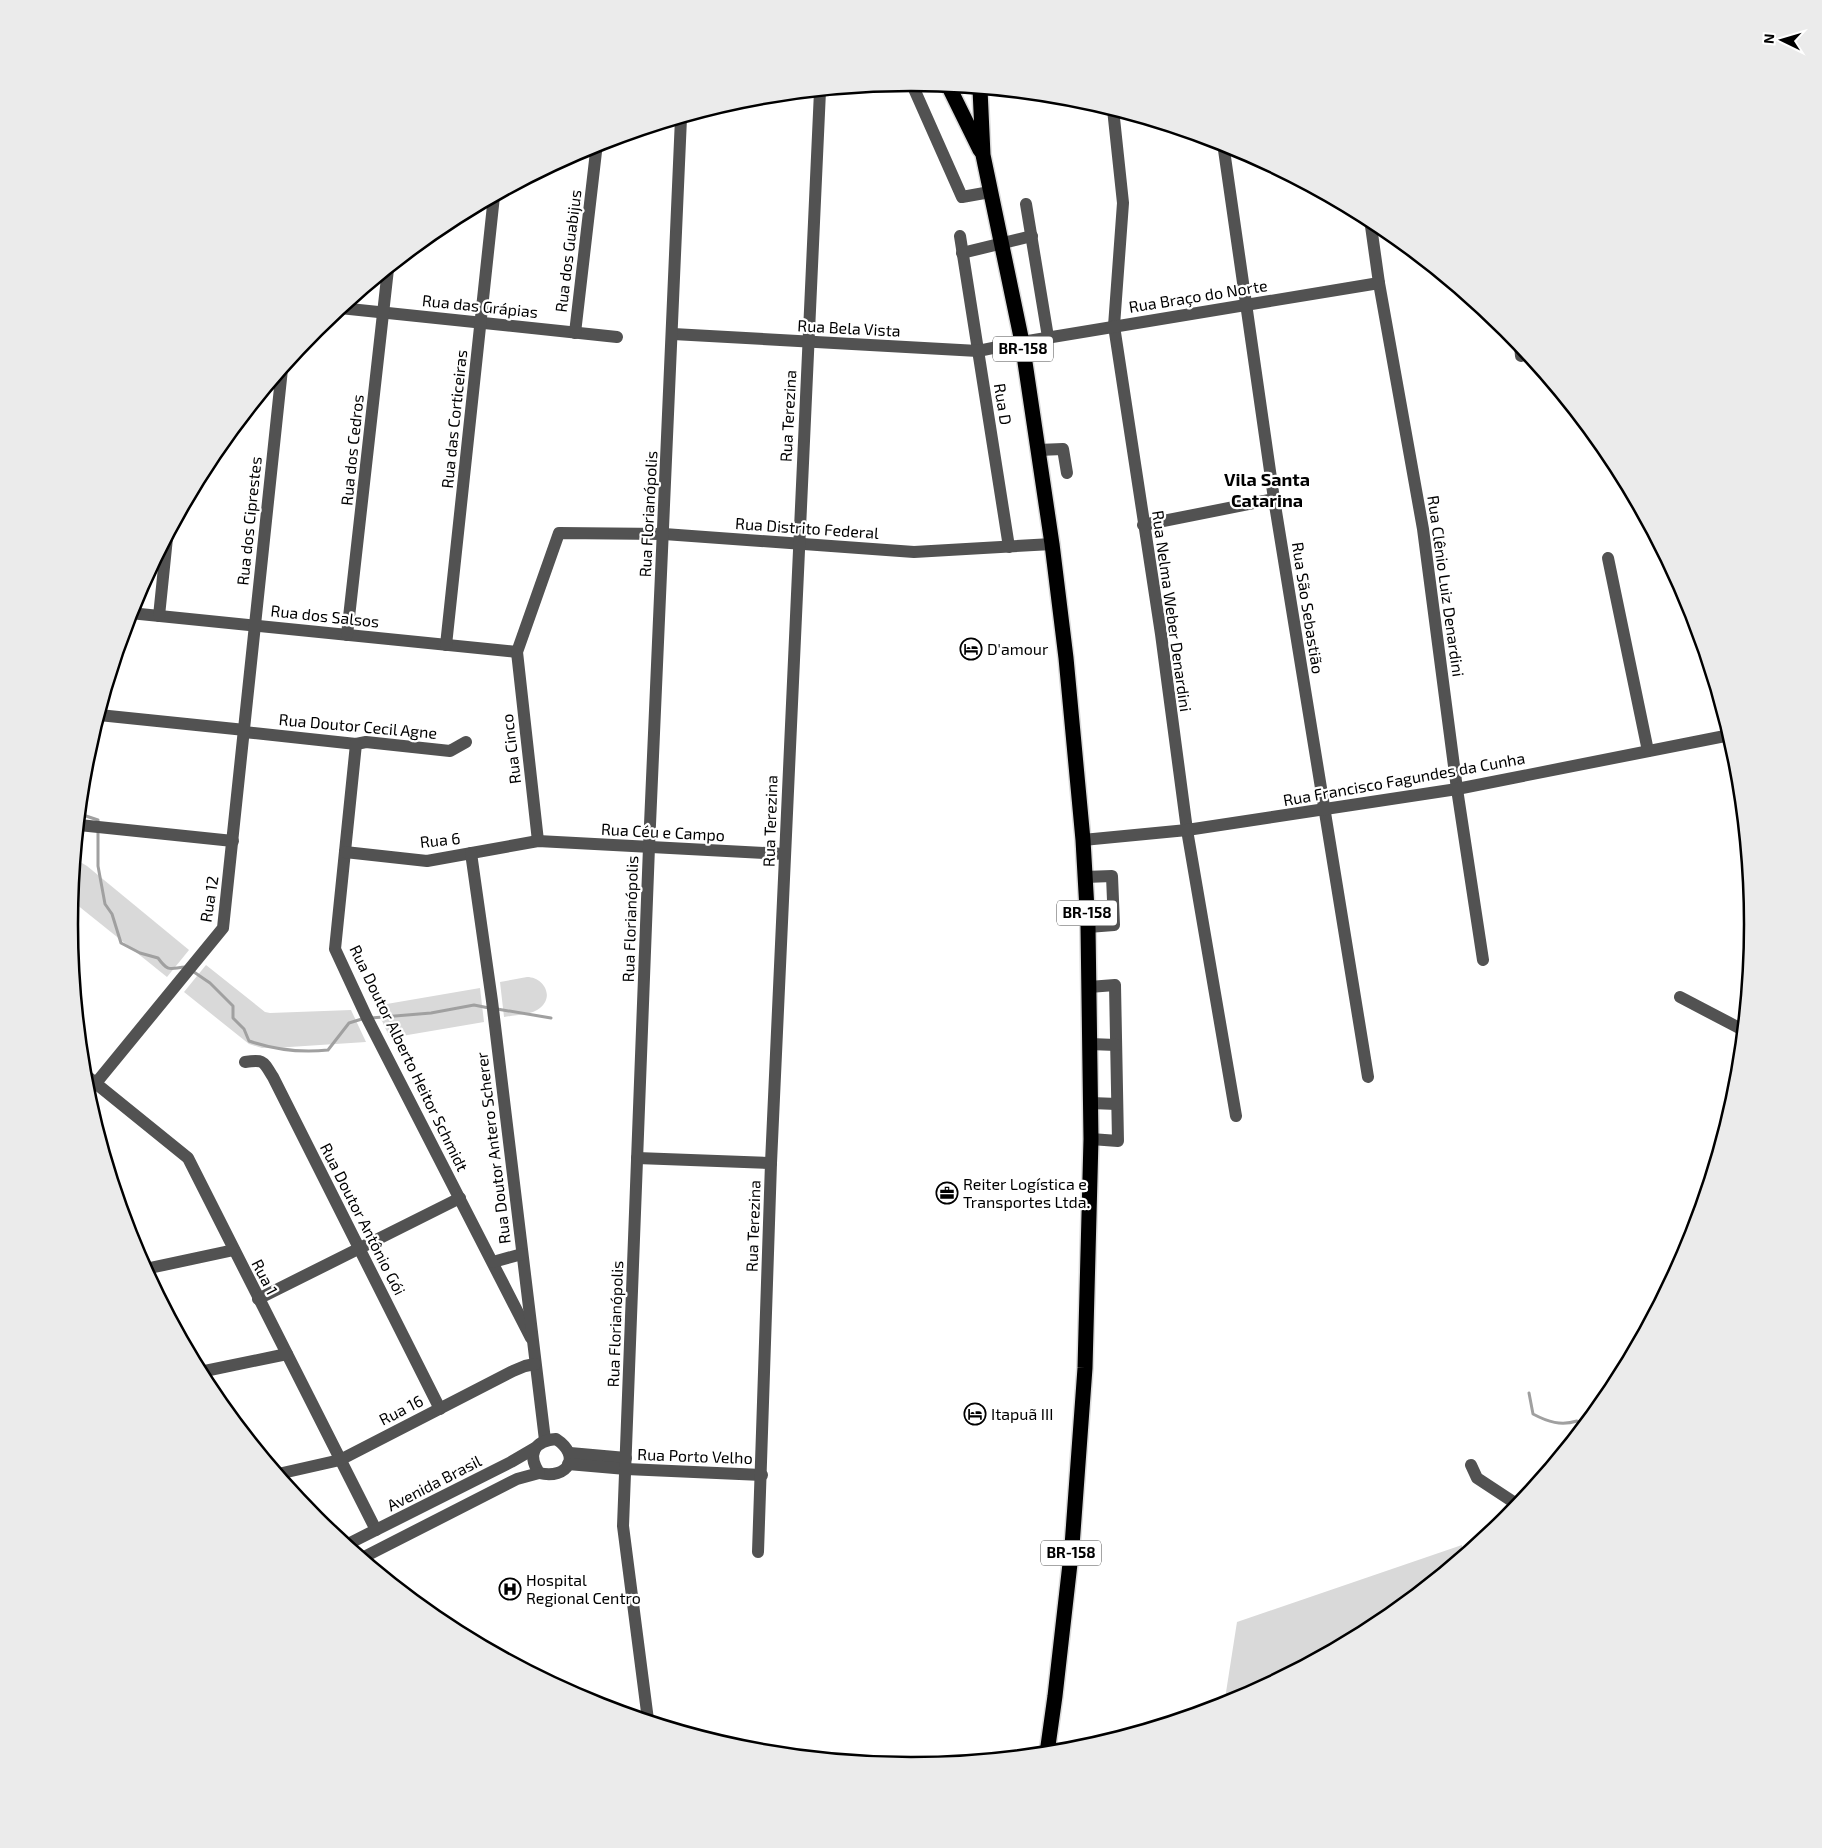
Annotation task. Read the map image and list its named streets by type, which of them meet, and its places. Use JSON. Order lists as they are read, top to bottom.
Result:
{
  "streets": {
    "highway": ["BR-158"],
    "street": [
      "Rua dos Guabijus",
      "Rua Braço do Norte",
      "Rua das Grápias",
      "Rua Bela Vista",
      "Rua D",
      "Rua Terezina",
      "Rua das Corticeiras",
      "Rua dos Cedros",
      "Rua Florianópolis",
      "Rua dos Ciprestes",
      "Rua Distrito Federal",
      "Rua Clênio Luiz Denardini",
      "Rua São Sebastião",
      "Rua Nelma Weber Denardini",
      "Rua dos Salsos",
      "Rua Doutor Cecil Agne",
      "Rua Cinco",
      "Rua Francisco Fagundes da Cunha",
      "Rua Céu e Campo",
      "Rua 6",
      "Rua 12",
      "Rua Doutor Alberto Heitor Schmidt",
      "Rua Doutor Antero Scherer",
      "Rua Doutor Antônio Gói",
      "Rua 1",
      "Rua 16",
      "Rua Porto Velho",
      "Avenida Brasil"
    ]
  },
  "crossings": [
    ["Rua dos Guabijus", "Rua das Grápias"],
    ["Rua Braço do Norte", "Rua Bela Vista"],
    ["Rua Braço do Norte", "BR-158"],
    ["Rua Braço do Norte", "Rua Clênio Luiz Denardini"],
    ["Rua Braço do Norte", "Rua São Sebastião"],
    ["Rua Braço do Norte", "Rua Nelma Weber Denardini"],
    ["Rua das Grápias", "Rua das Corticeiras"],
    ["Rua das Grápias", "Rua dos Cedros"],
    ["Rua Bela Vista", "BR-158"],
    ["Rua Bela Vista", "Rua D"],
    ["Rua Bela Vista", "Rua Terezina"],
    ["Rua Bela Vista", "Rua Florianópolis"],
    ["BR-158", "Rua Distrito Federal"],
    ["BR-158", "Rua Francisco Fagundes da Cunha"],
    ["Rua D", "Rua Distrito Federal"],
    ["Rua Terezina", "Rua Distrito Federal"],
    ["Rua Terezina", "Rua Céu e Campo"],
    ["Rua Terezina", "Rua Porto Velho"],
    ["Rua das Corticeiras", "Rua dos Salsos"],
    ["Rua dos Cedros", "Rua dos Salsos"],
    ["Rua Florianópolis", "Rua Distrito Federal"],
    ["Rua Florianópolis", "Rua Céu e Campo"],
    ["Rua Florianópolis", "Rua Porto Velho"],
    ["Rua dos Ciprestes", "Rua dos Salsos"],
    ["Rua dos Ciprestes", "Rua 12"],
    ["Rua Distrito Federal", "Rua dos Salsos"],
    ["Rua Distrito Federal", "Rua Cinco"],
    ["Rua Clênio Luiz Denardini", "Rua Francisco Fagundes da Cunha"],
    ["Rua São Sebastião", "Rua Francisco Fagundes da Cunha"],
    ["Rua Nelma Weber Denardini", "Rua Francisco Fagundes da Cunha"],
    ["Rua dos Salsos", "Rua Cinco"],
    ["Rua Doutor Cecil Agne", "Rua 12"],
    ["Rua Doutor Cecil Agne", "Rua Doutor Alberto Heitor Schmidt"],
    ["Rua Cinco", "Rua Céu e Campo"],
    ["Rua Cinco", "Rua 6"],
    ["Rua Céu e Campo", "Rua 6"],
    ["Rua 6", "Rua Doutor Alberto Heitor Schmidt"],
    ["Rua 6", "Rua Doutor Antero Scherer"],
    ["Rua 12", "Rua 1"],
    ["Rua Doutor Alberto Heitor Schmidt", "Rua Doutor Antero Scherer"],
    ["Rua Doutor Antero Scherer", "Rua 16"],
    ["Rua Doutor Antero Scherer", "Avenida Brasil"],
    ["Rua Doutor Antônio Gói", "Rua 16"],
    ["Rua 1", "Rua 16"],
    ["Rua 1", "Avenida Brasil"]
  ],
  "districts": ["Vila Santa Catarina"],
  "places": {
    "hotel": ["D'amour", "Itapuã III"],
    "office": ["Reiter Logística e Transportes Ltda."],
    "hospital": ["Hospital Regional Centro"]
  },
  "north": "left"
}
